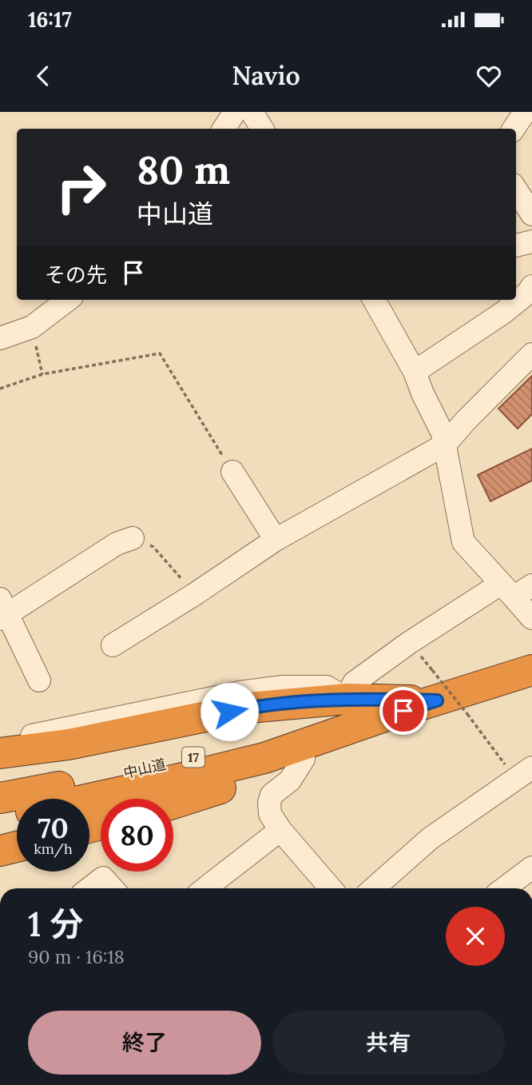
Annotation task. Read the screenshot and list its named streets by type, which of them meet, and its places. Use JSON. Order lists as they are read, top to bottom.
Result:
{
  "streets": {
    "highway": ["17", "中山道"]
  },
  "crossings": [
    ["17", "中山道"]
  ],
  "page": {
    "status": "16:17",
    "header": "Navio",
    "turn": ["80 m", "中山道"],
    "then": "その先",
    "speed": "70 km/h",
    "limit": "80",
    "heading": ["1 分", "90 m · 16:18"],
    "buttons": ["終了", "共有"]
  }
}
